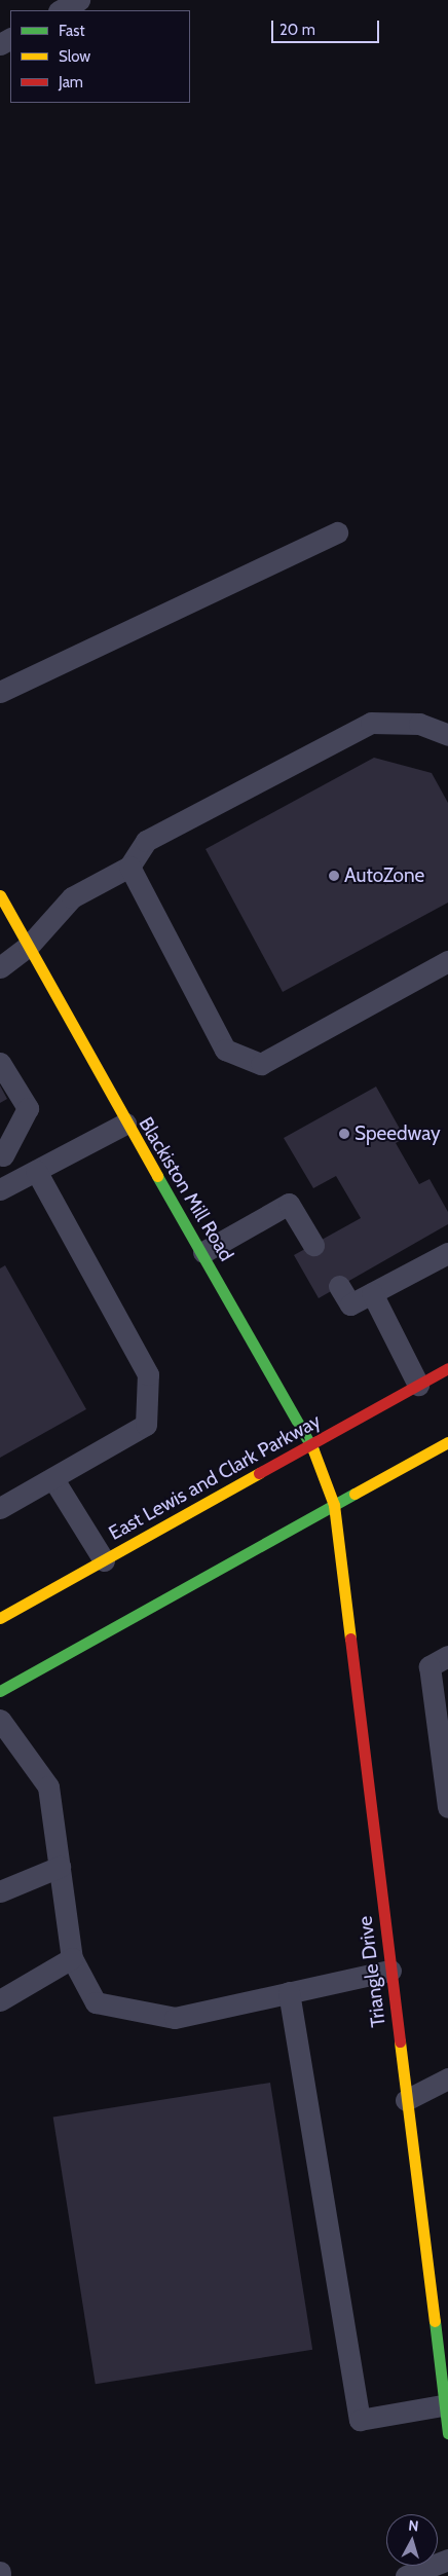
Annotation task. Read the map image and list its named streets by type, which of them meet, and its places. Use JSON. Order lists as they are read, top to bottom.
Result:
{
  "streets": {
    "main road": ["Blackiston Mill Road", "East Lewis and Clark Parkway", "Triangle Drive"]
  },
  "crossings": [
    ["Blackiston Mill Road", "East Lewis and Clark Parkway"],
    ["Blackiston Mill Road", "Triangle Drive"]
  ],
  "places": ["AutoZone", "Speedway"],
  "legend": ["Fast", "Slow", "Jam"],
  "scale_bar": "20 m",
  "north": "top"
}
